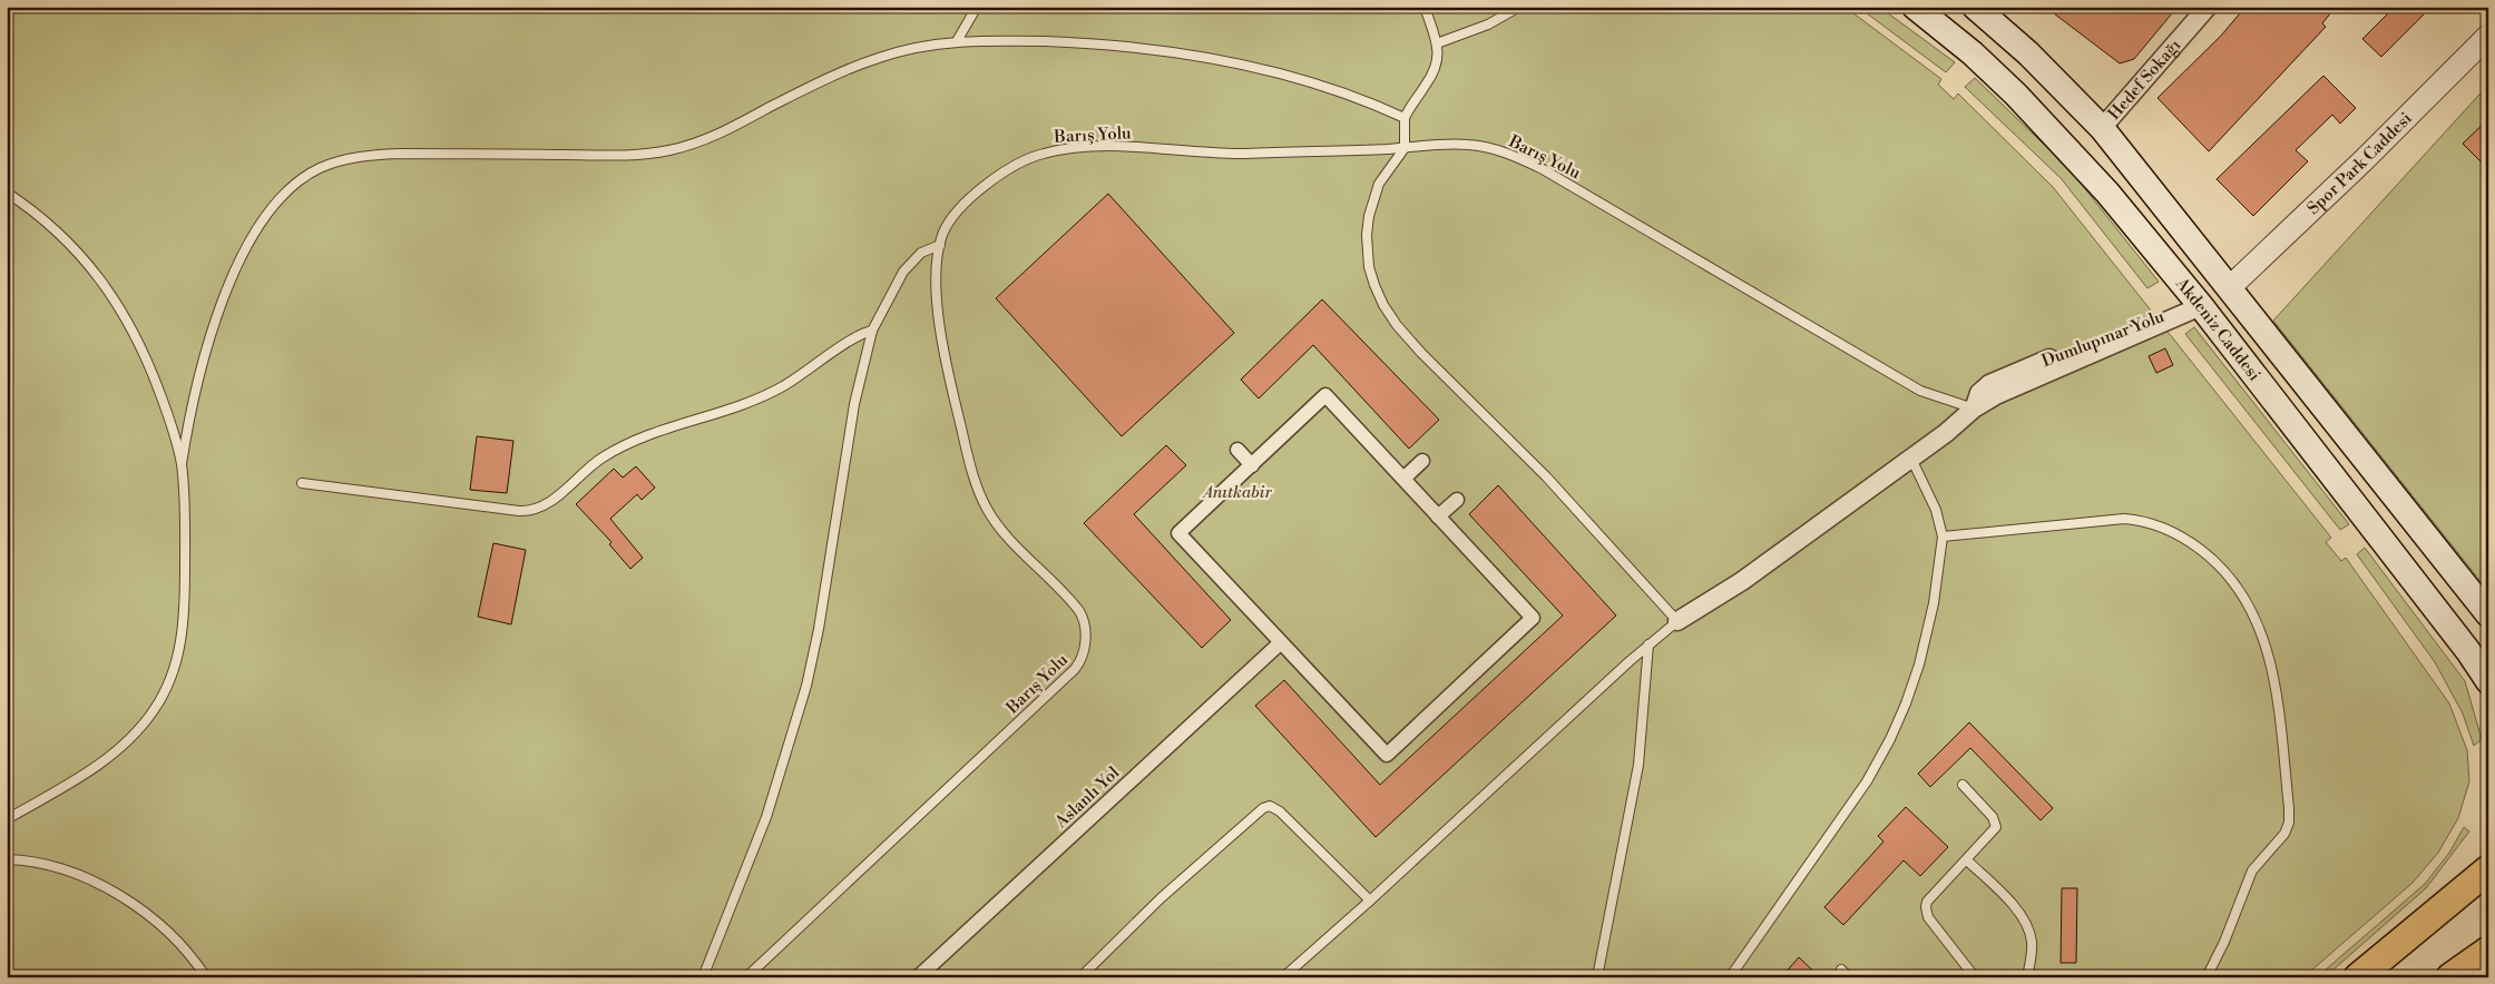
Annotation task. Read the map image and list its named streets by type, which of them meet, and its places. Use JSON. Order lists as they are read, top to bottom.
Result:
{
  "streets": {
    "main road": ["Akdeniz Caddesi"],
    "street": [
      "Hedef Sokağı",
      "Spor Park Caddesi",
      "Dumlupınar Yolu",
      "Aslanlı Yol"
    ],
    "lane": ["Barış Yolu"]
  },
  "crossings": [
    ["Hedef Sokağı", "Akdeniz Caddesi"],
    ["Barış Yolu", "Dumlupınar Yolu"],
    ["Spor Park Caddesi", "Akdeniz Caddesi"],
    ["Akdeniz Caddesi", "Dumlupınar Yolu"]
  ],
  "parks": ["Anıtkabir"]
}
